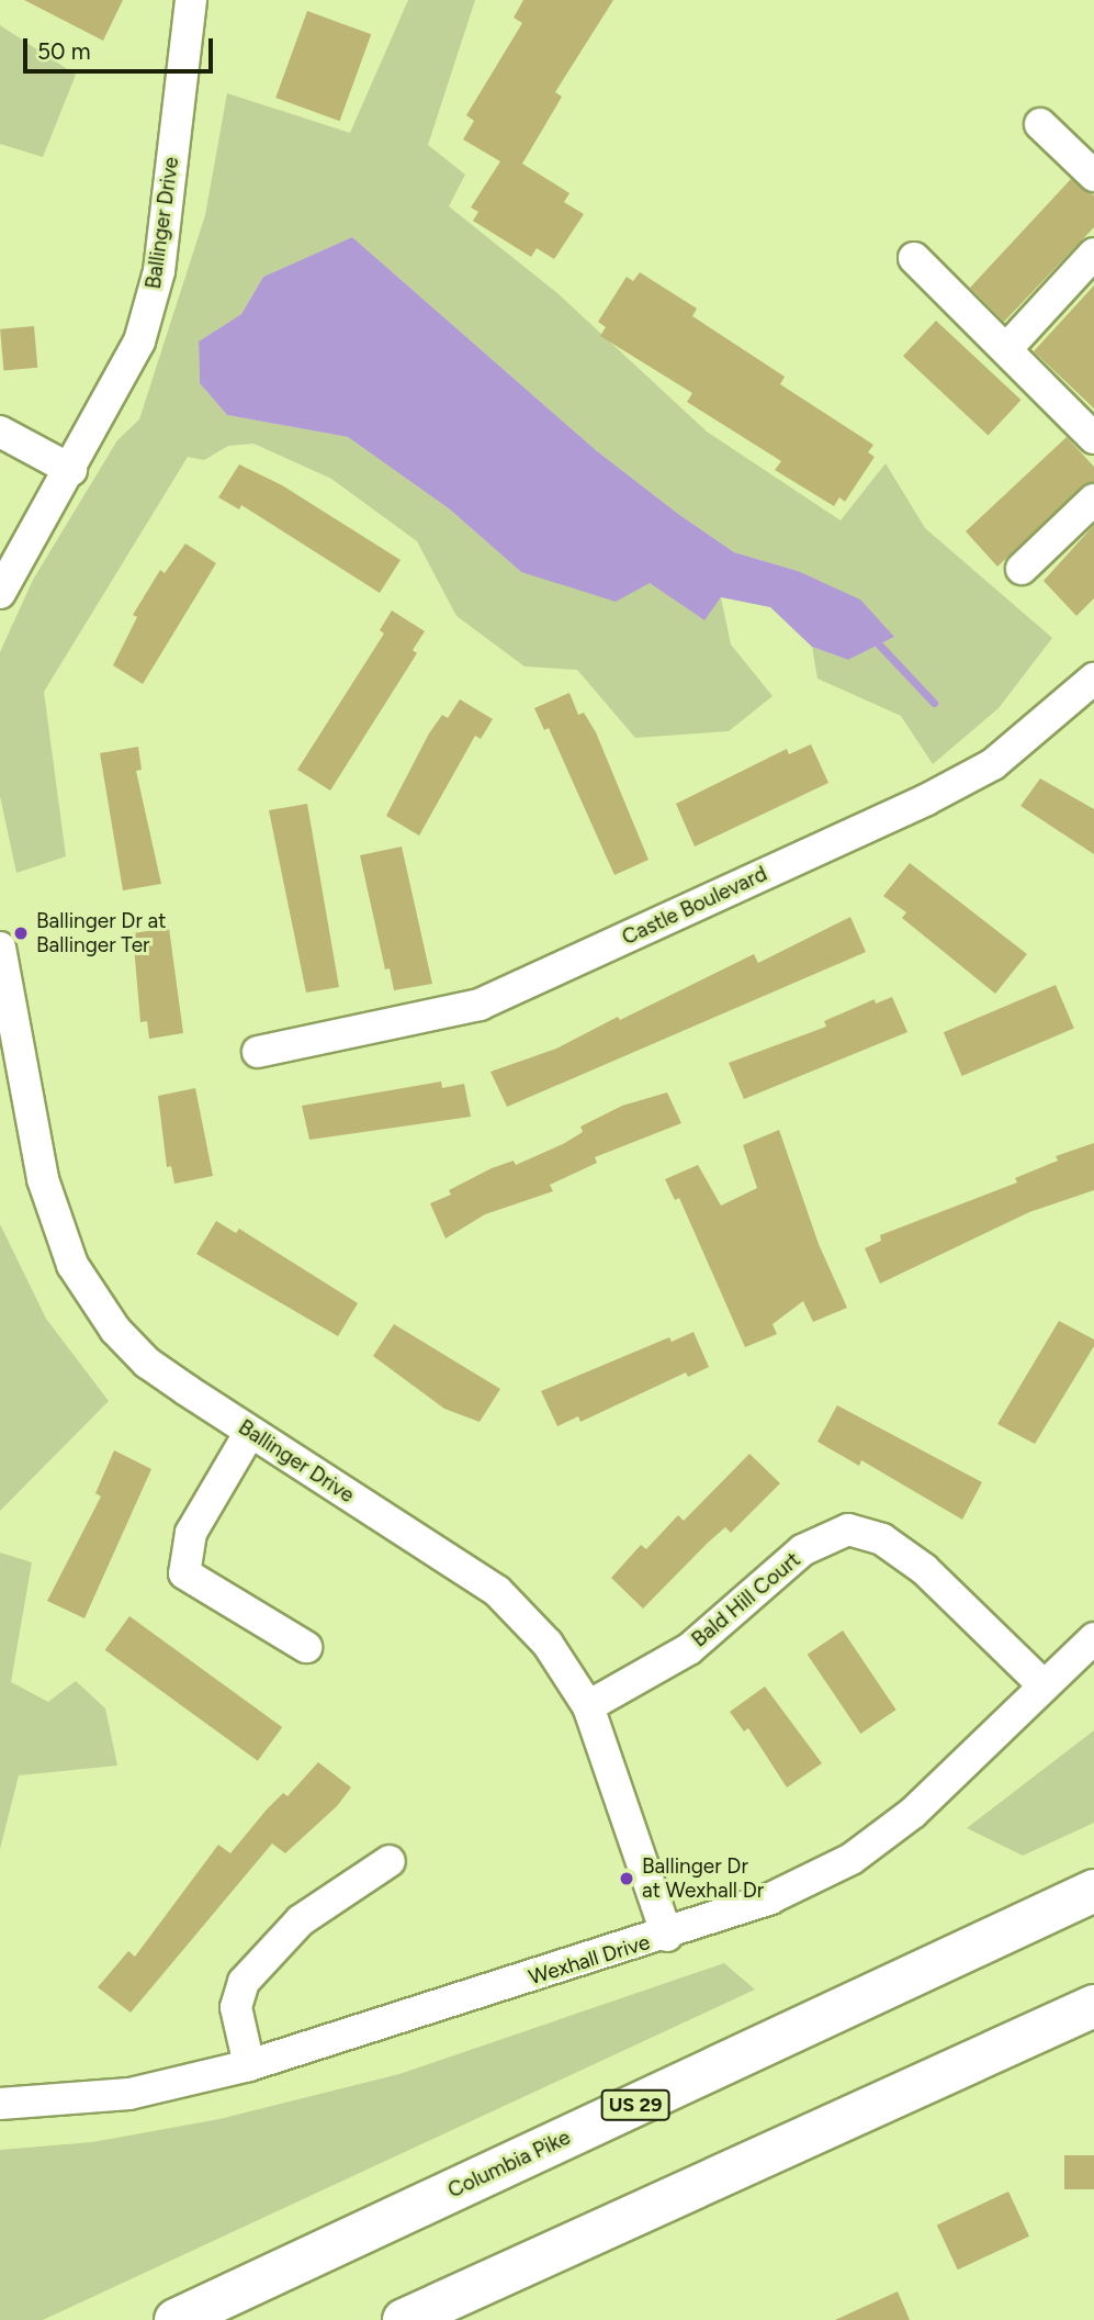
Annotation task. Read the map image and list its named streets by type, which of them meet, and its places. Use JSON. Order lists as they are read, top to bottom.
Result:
{
  "streets": {
    "highway": ["US 29", "Columbia Pike"],
    "street": [
      "Ballinger Drive",
      "Castle Boulevard",
      "Bald Hill Court",
      "Wexhall Drive"
    ]
  },
  "crossings": [
    ["Ballinger Drive", "Bald Hill Court"],
    ["Ballinger Drive", "Wexhall Drive"],
    ["Bald Hill Court", "Wexhall Drive"]
  ],
  "places": ["Ballinger Dr at Ballinger Ter", "Ballinger Dr at Wexhall Dr"],
  "scale_bar": "50 m"
}
